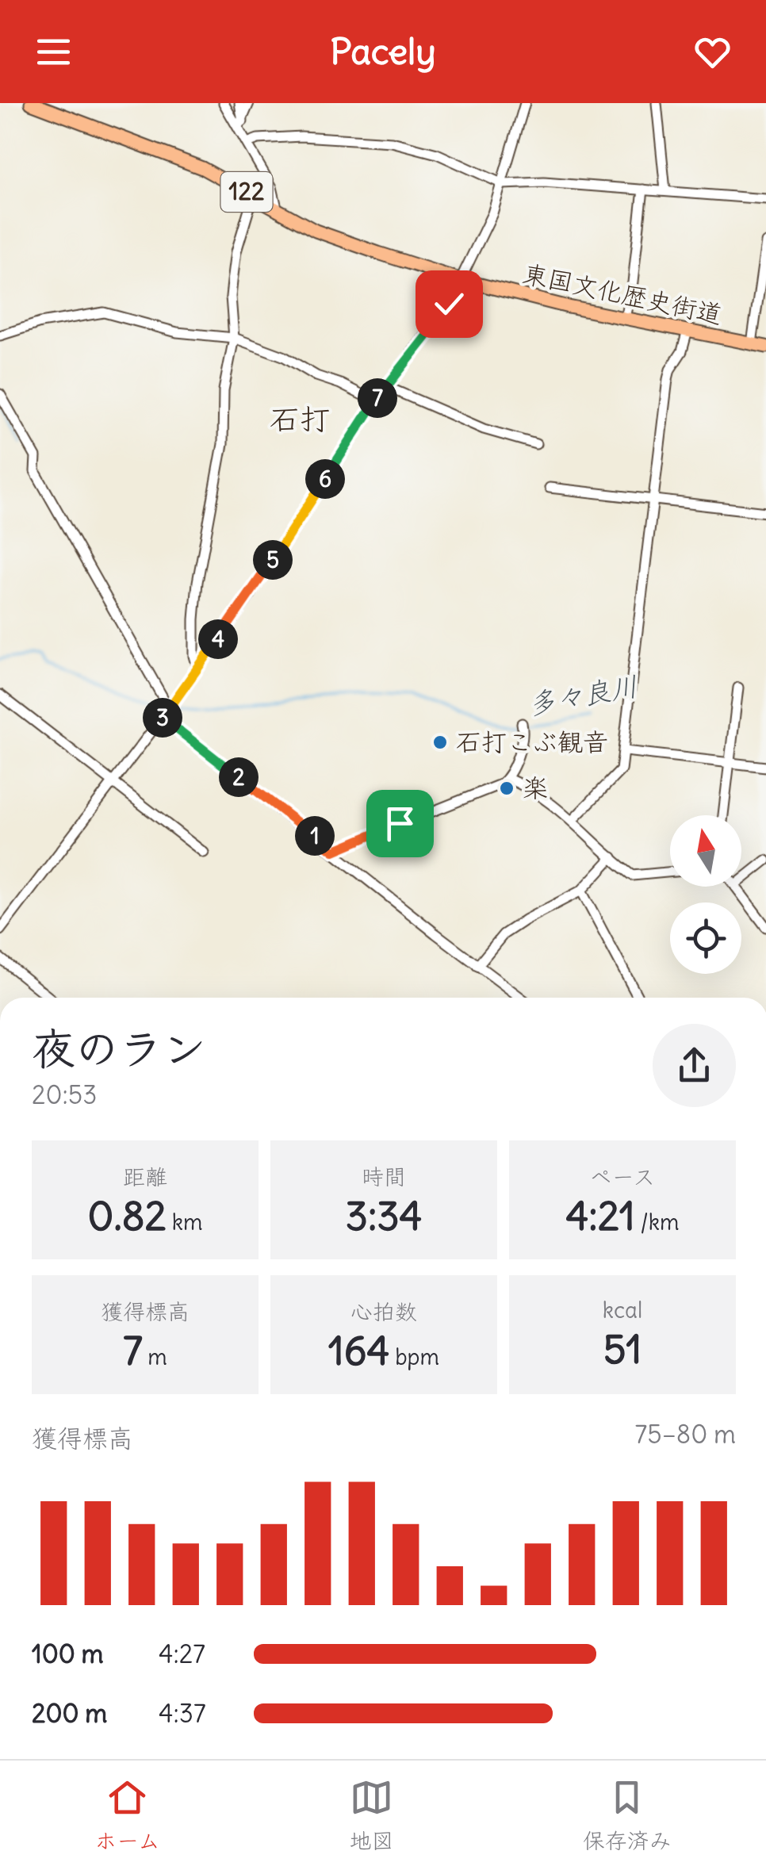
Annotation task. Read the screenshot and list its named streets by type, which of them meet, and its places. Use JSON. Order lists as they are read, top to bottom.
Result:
{
  "streets": {
    "highway": ["122", "東国文化歴史街道"]
  },
  "districts": ["石打"],
  "water": ["多々良川"],
  "places": ["石打こぶ観音", "楽"],
  "north": "top",
  "page": {
    "header": "Pacely",
    "pins": [
      "7",
      "6",
      "5",
      "4",
      "3",
      "2",
      "1"
    ],
    "heading": ["夜のラン", "20:53"],
    "stats": [
      ["距離", "0.82 km"],
      ["時間", "3:34"],
      ["ペース", "4:21 /km"],
      ["獲得標高", "7 m"],
      ["心拍数", "164 bpm"],
      ["kcal", "51"]
    ],
    "chart": ["獲得標高", "75–80 m"],
    "list": [
      {
        "name": "100 m",
        "note": "4:27"
      },
      {
        "name": "200 m",
        "note": "4:37"
      }
    ],
    "tabs": ["ホーム", "地図", "保存済み"]
  }
}
